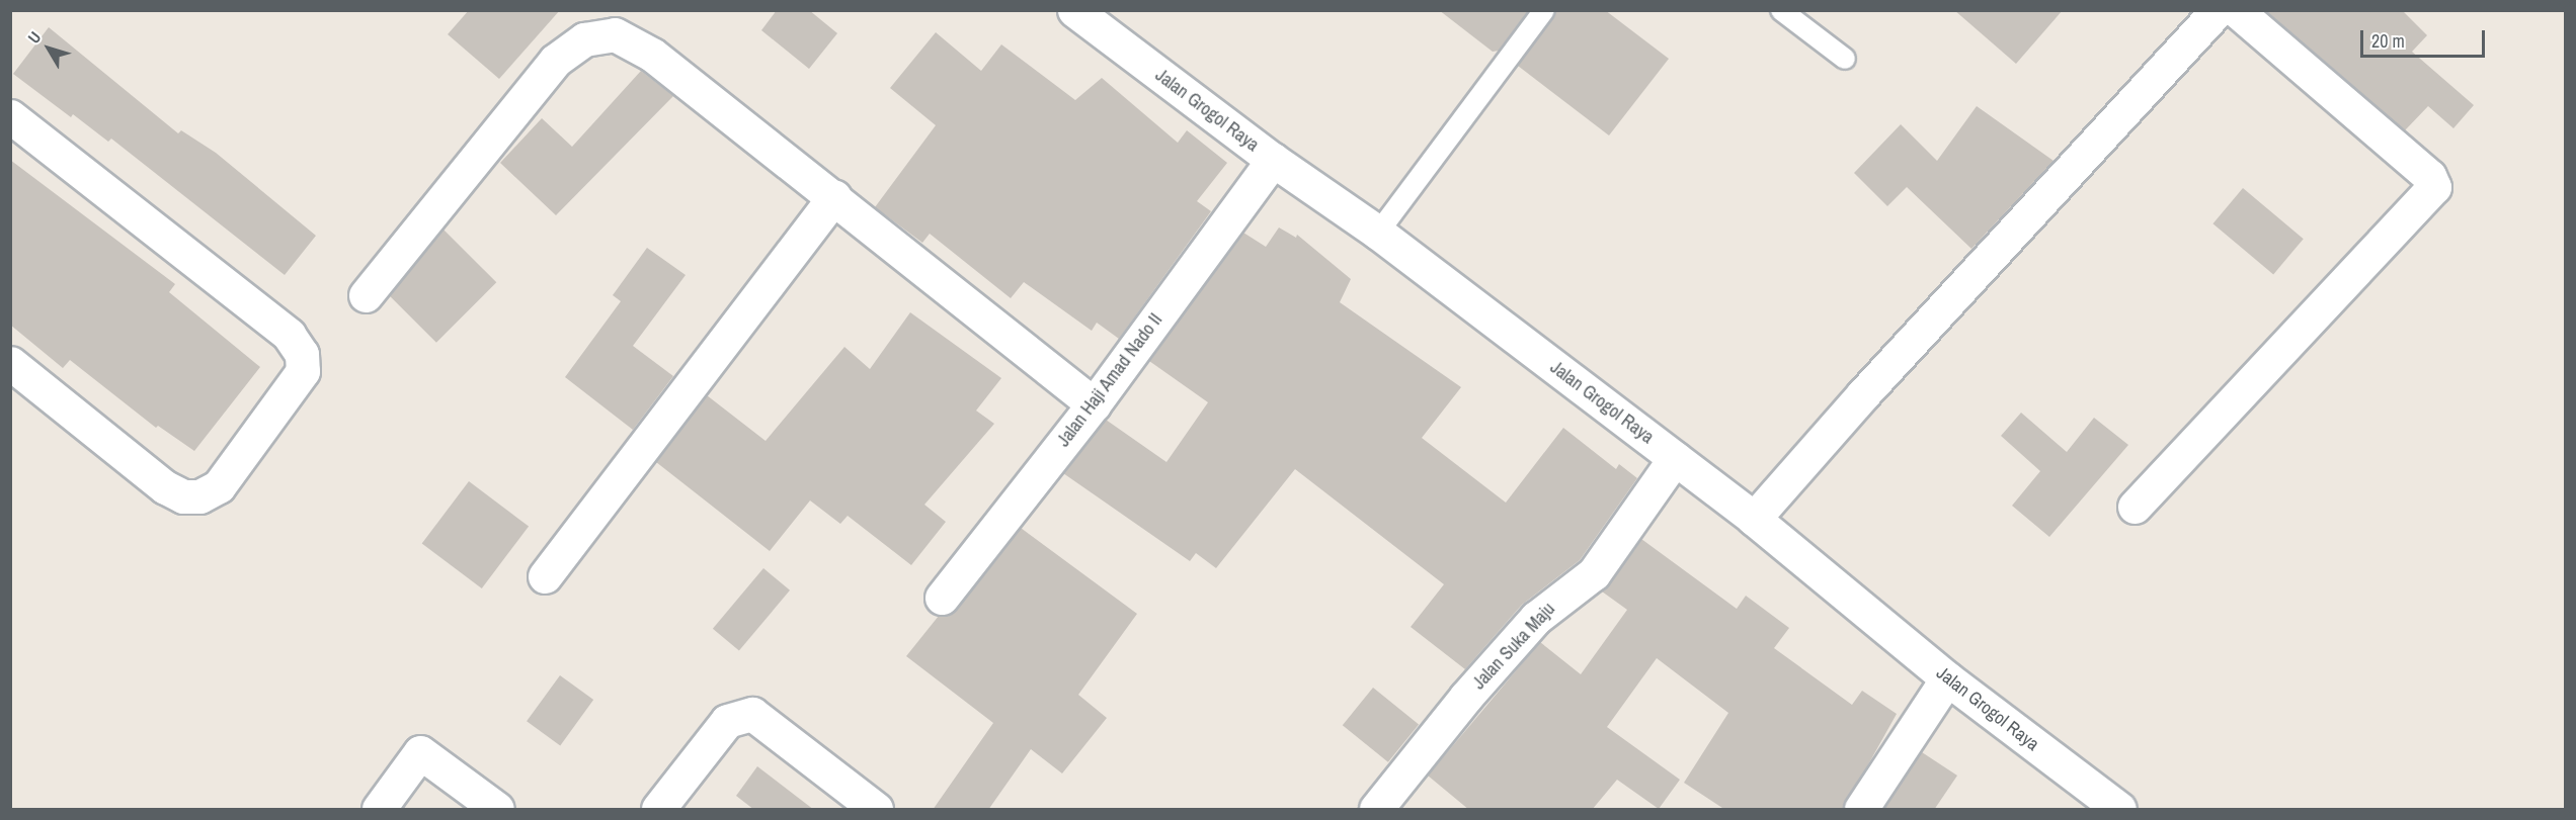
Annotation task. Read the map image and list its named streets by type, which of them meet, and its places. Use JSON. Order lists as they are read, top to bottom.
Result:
{
  "streets": {
    "street": ["Jalan Grogol Raya", "Jalan Haji Amad Nado II", "Jalan Suka Maju"]
  },
  "crossings": [
    ["Jalan Grogol Raya", "Jalan Haji Amad Nado II"],
    ["Jalan Grogol Raya", "Jalan Suka Maju"]
  ],
  "scale_bar": "20 m",
  "north": "top left"
}
